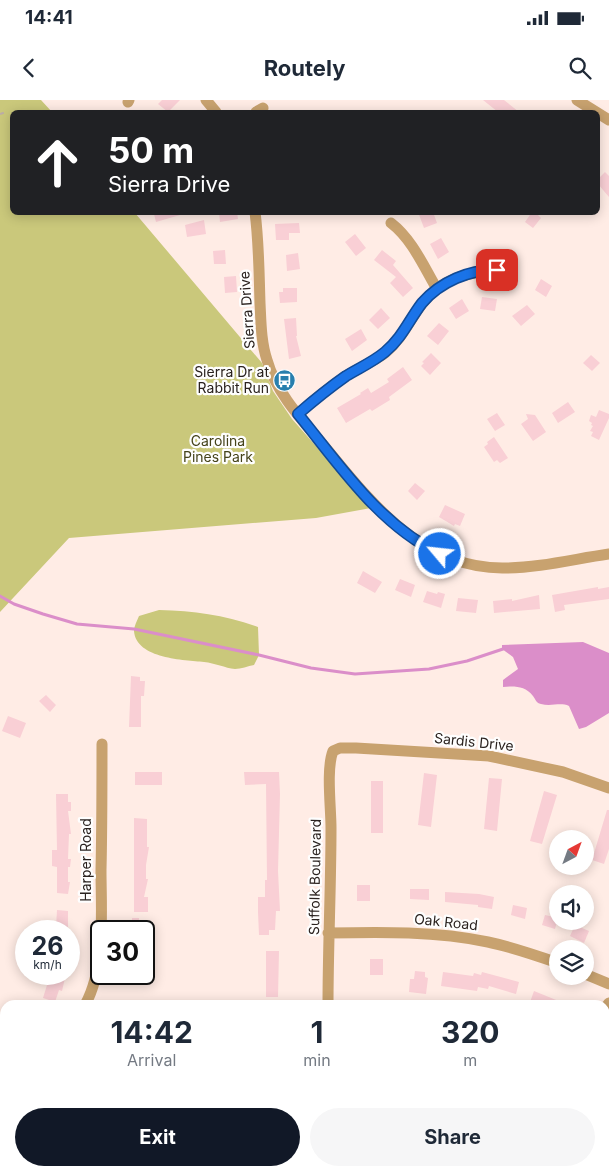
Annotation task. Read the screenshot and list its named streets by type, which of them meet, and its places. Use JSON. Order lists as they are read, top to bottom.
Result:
{
  "streets": {
    "street": [
      "Sierra Drive",
      "Sardis Drive",
      "Harper Road",
      "Suffolk Boulevard",
      "Oak Road"
    ]
  },
  "crossings": [
    ["Sardis Drive", "Suffolk Boulevard"],
    ["Suffolk Boulevard", "Oak Road"]
  ],
  "parks": ["Carolina Pines Park"],
  "places": {
    "bus stop": ["Sierra Dr at Rabbit Run"]
  },
  "north": "top right",
  "page": {
    "status": "14:41",
    "header": "Routely",
    "turn": ["50 m", "Sierra Drive"],
    "speed": "26 km/h",
    "limit": "30",
    "eta": [
      "14:42",
      "Arrival",
      "1",
      "min",
      "320",
      "m"
    ],
    "buttons": ["Exit", "Share"]
  }
}
